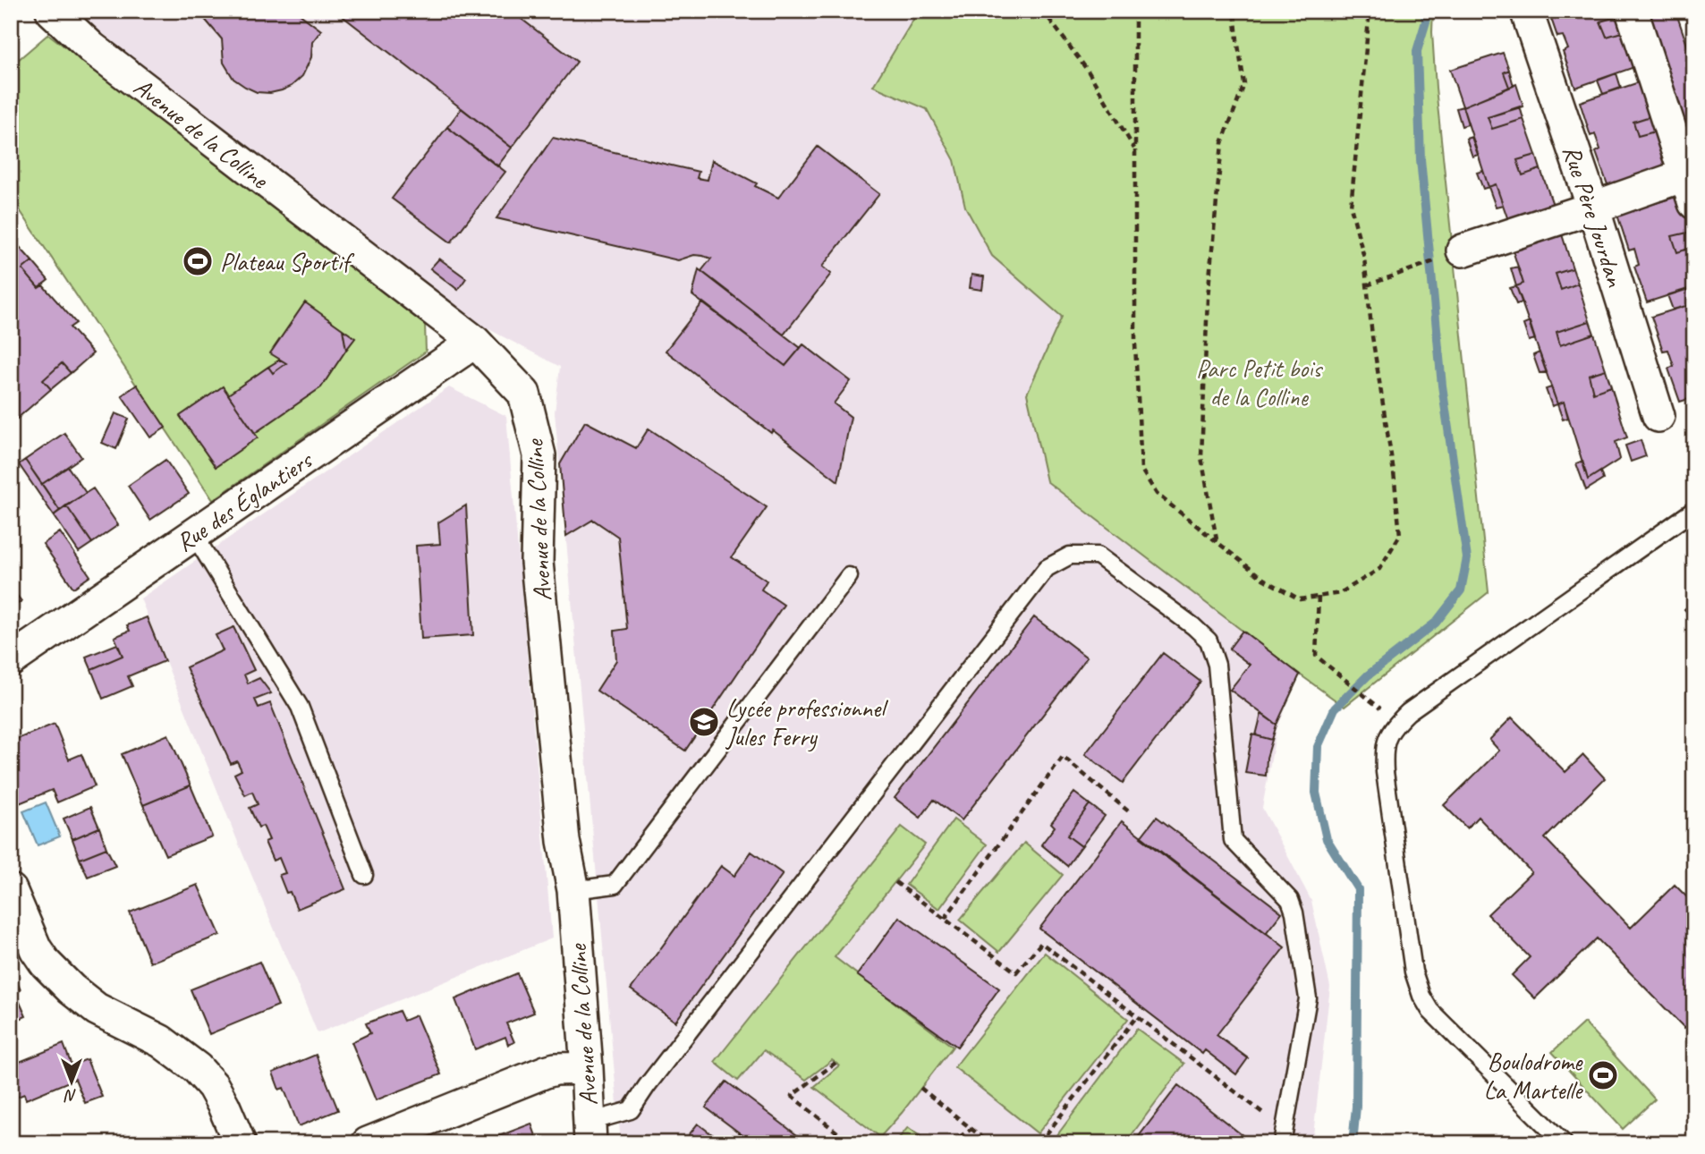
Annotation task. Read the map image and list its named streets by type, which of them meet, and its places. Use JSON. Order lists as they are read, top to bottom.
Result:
{
  "streets": {
    "street": ["Avenue de la Colline", "Rue Père Jourdan", "Rue des Églantiers"]
  },
  "crossings": [
    ["Avenue de la Colline", "Rue des Églantiers"]
  ],
  "parks": ["Parc Petit bois de la Colline"],
  "places": {
    "sports": ["Plateau Sportif", "Boulodrome La Martelle"],
    "school or university": ["Lycée professionnel Jules Ferry"]
  },
  "north": "bottom"
}
